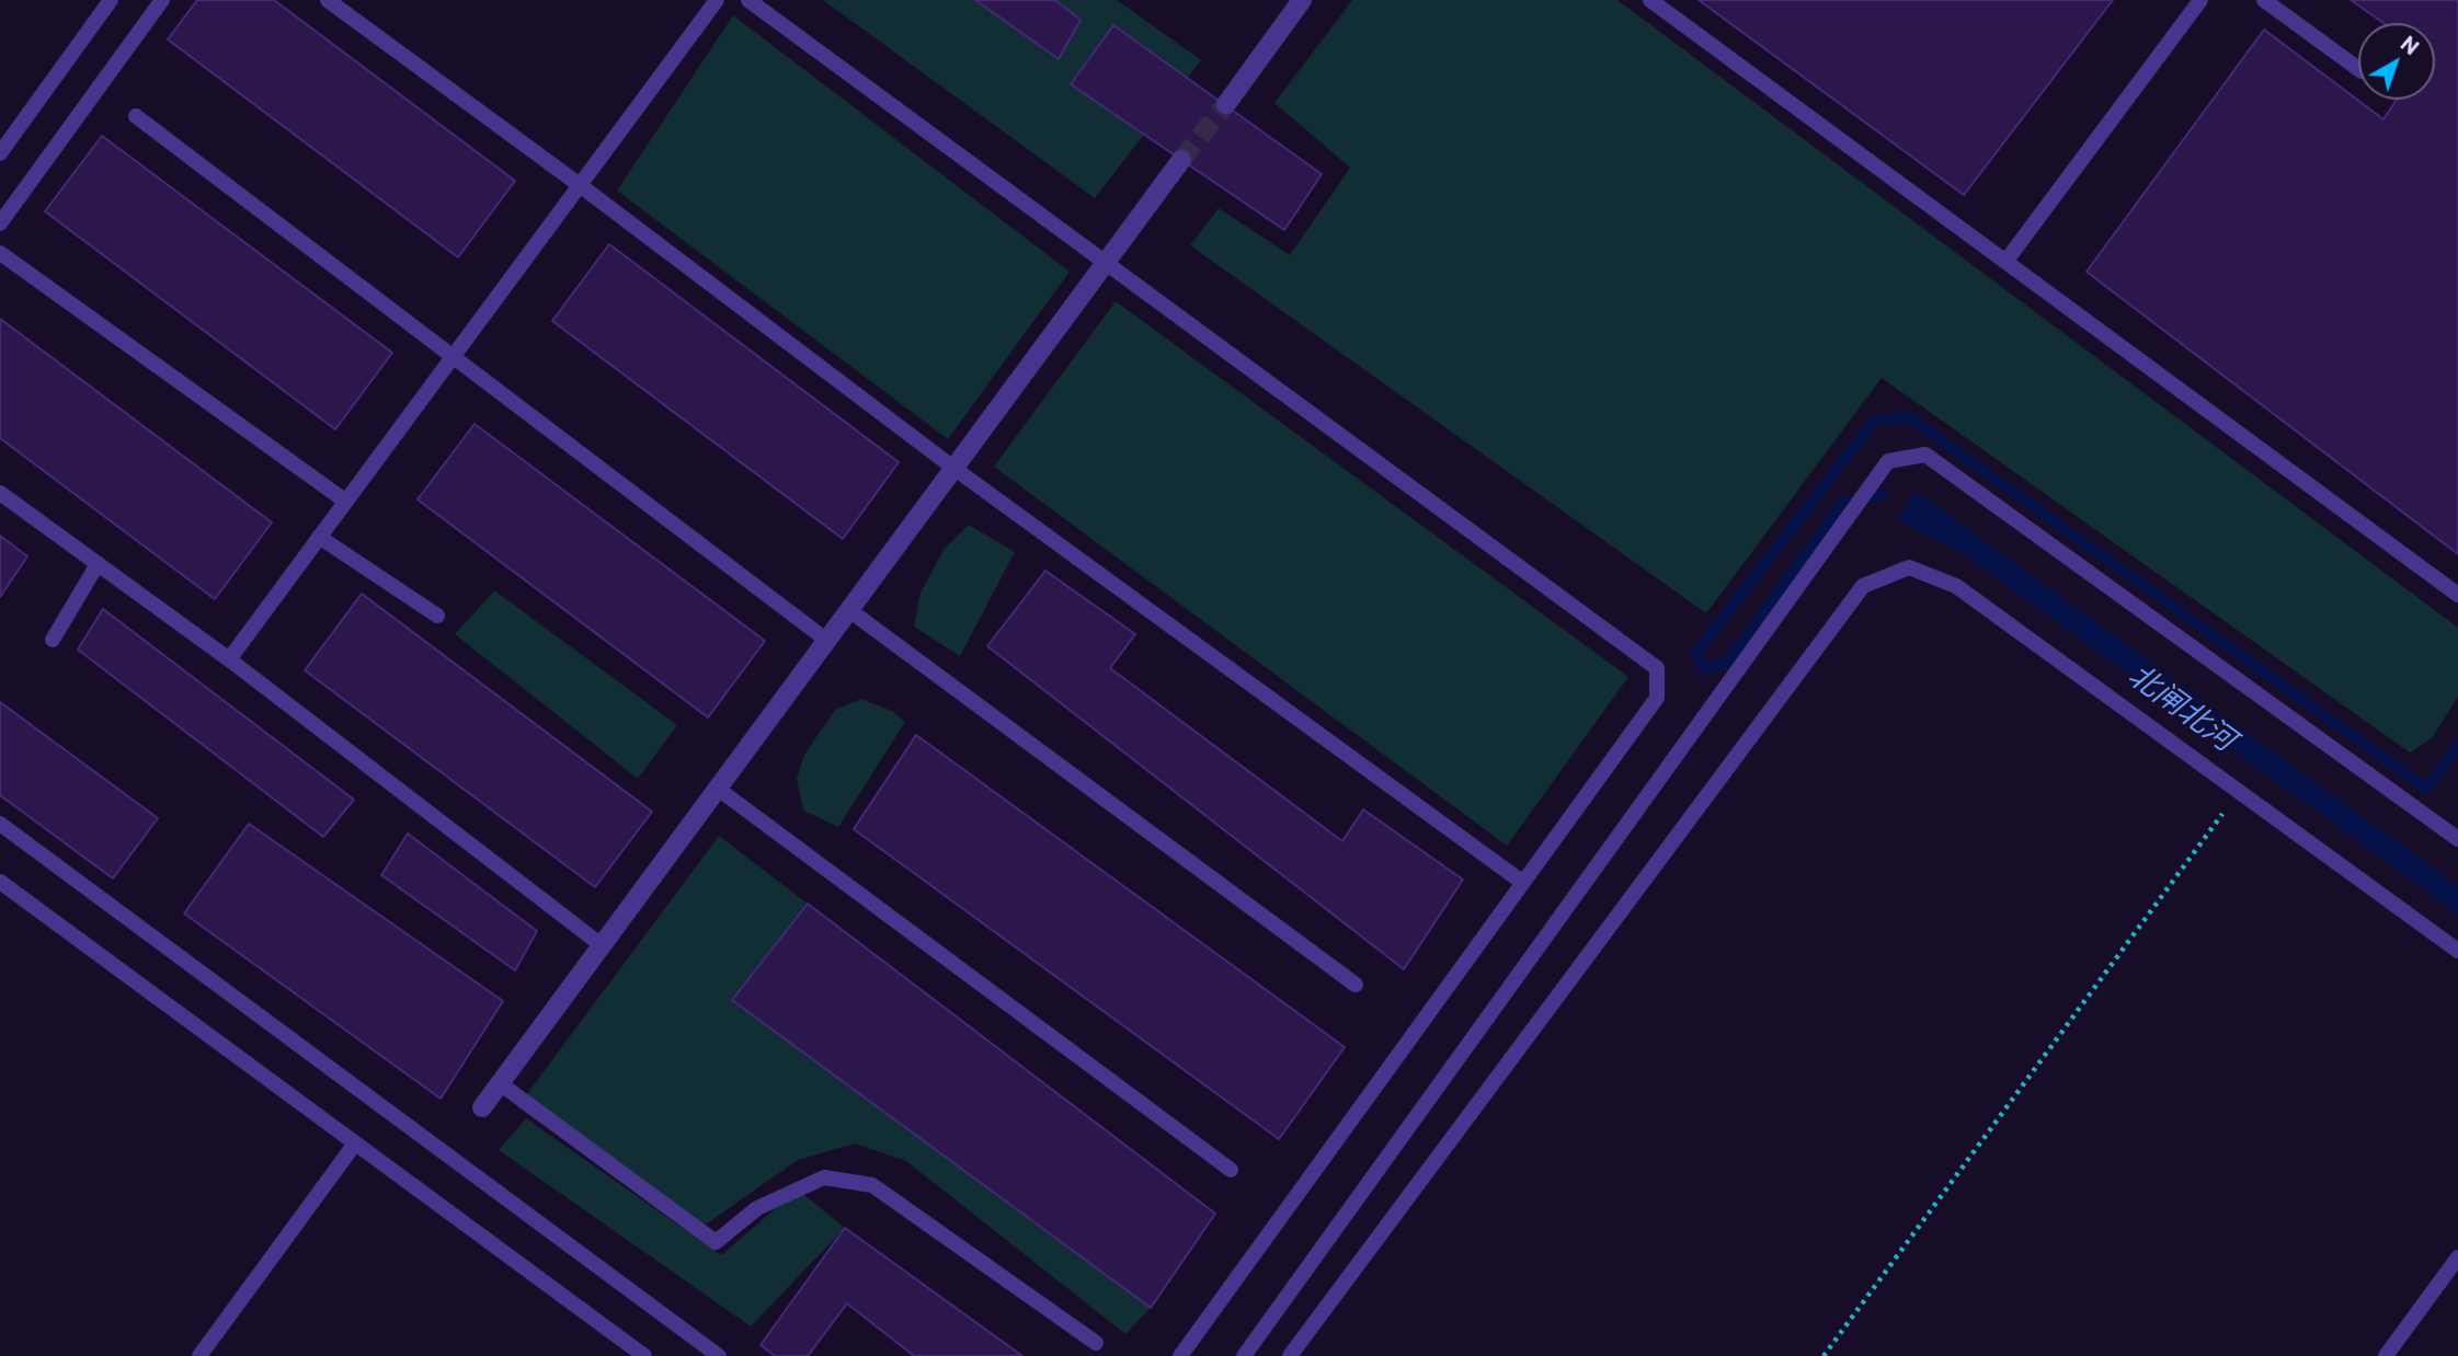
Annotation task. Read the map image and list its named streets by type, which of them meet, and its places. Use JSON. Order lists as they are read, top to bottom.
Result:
{
  "water": ["北闸北河"],
  "north": "top right"
}
